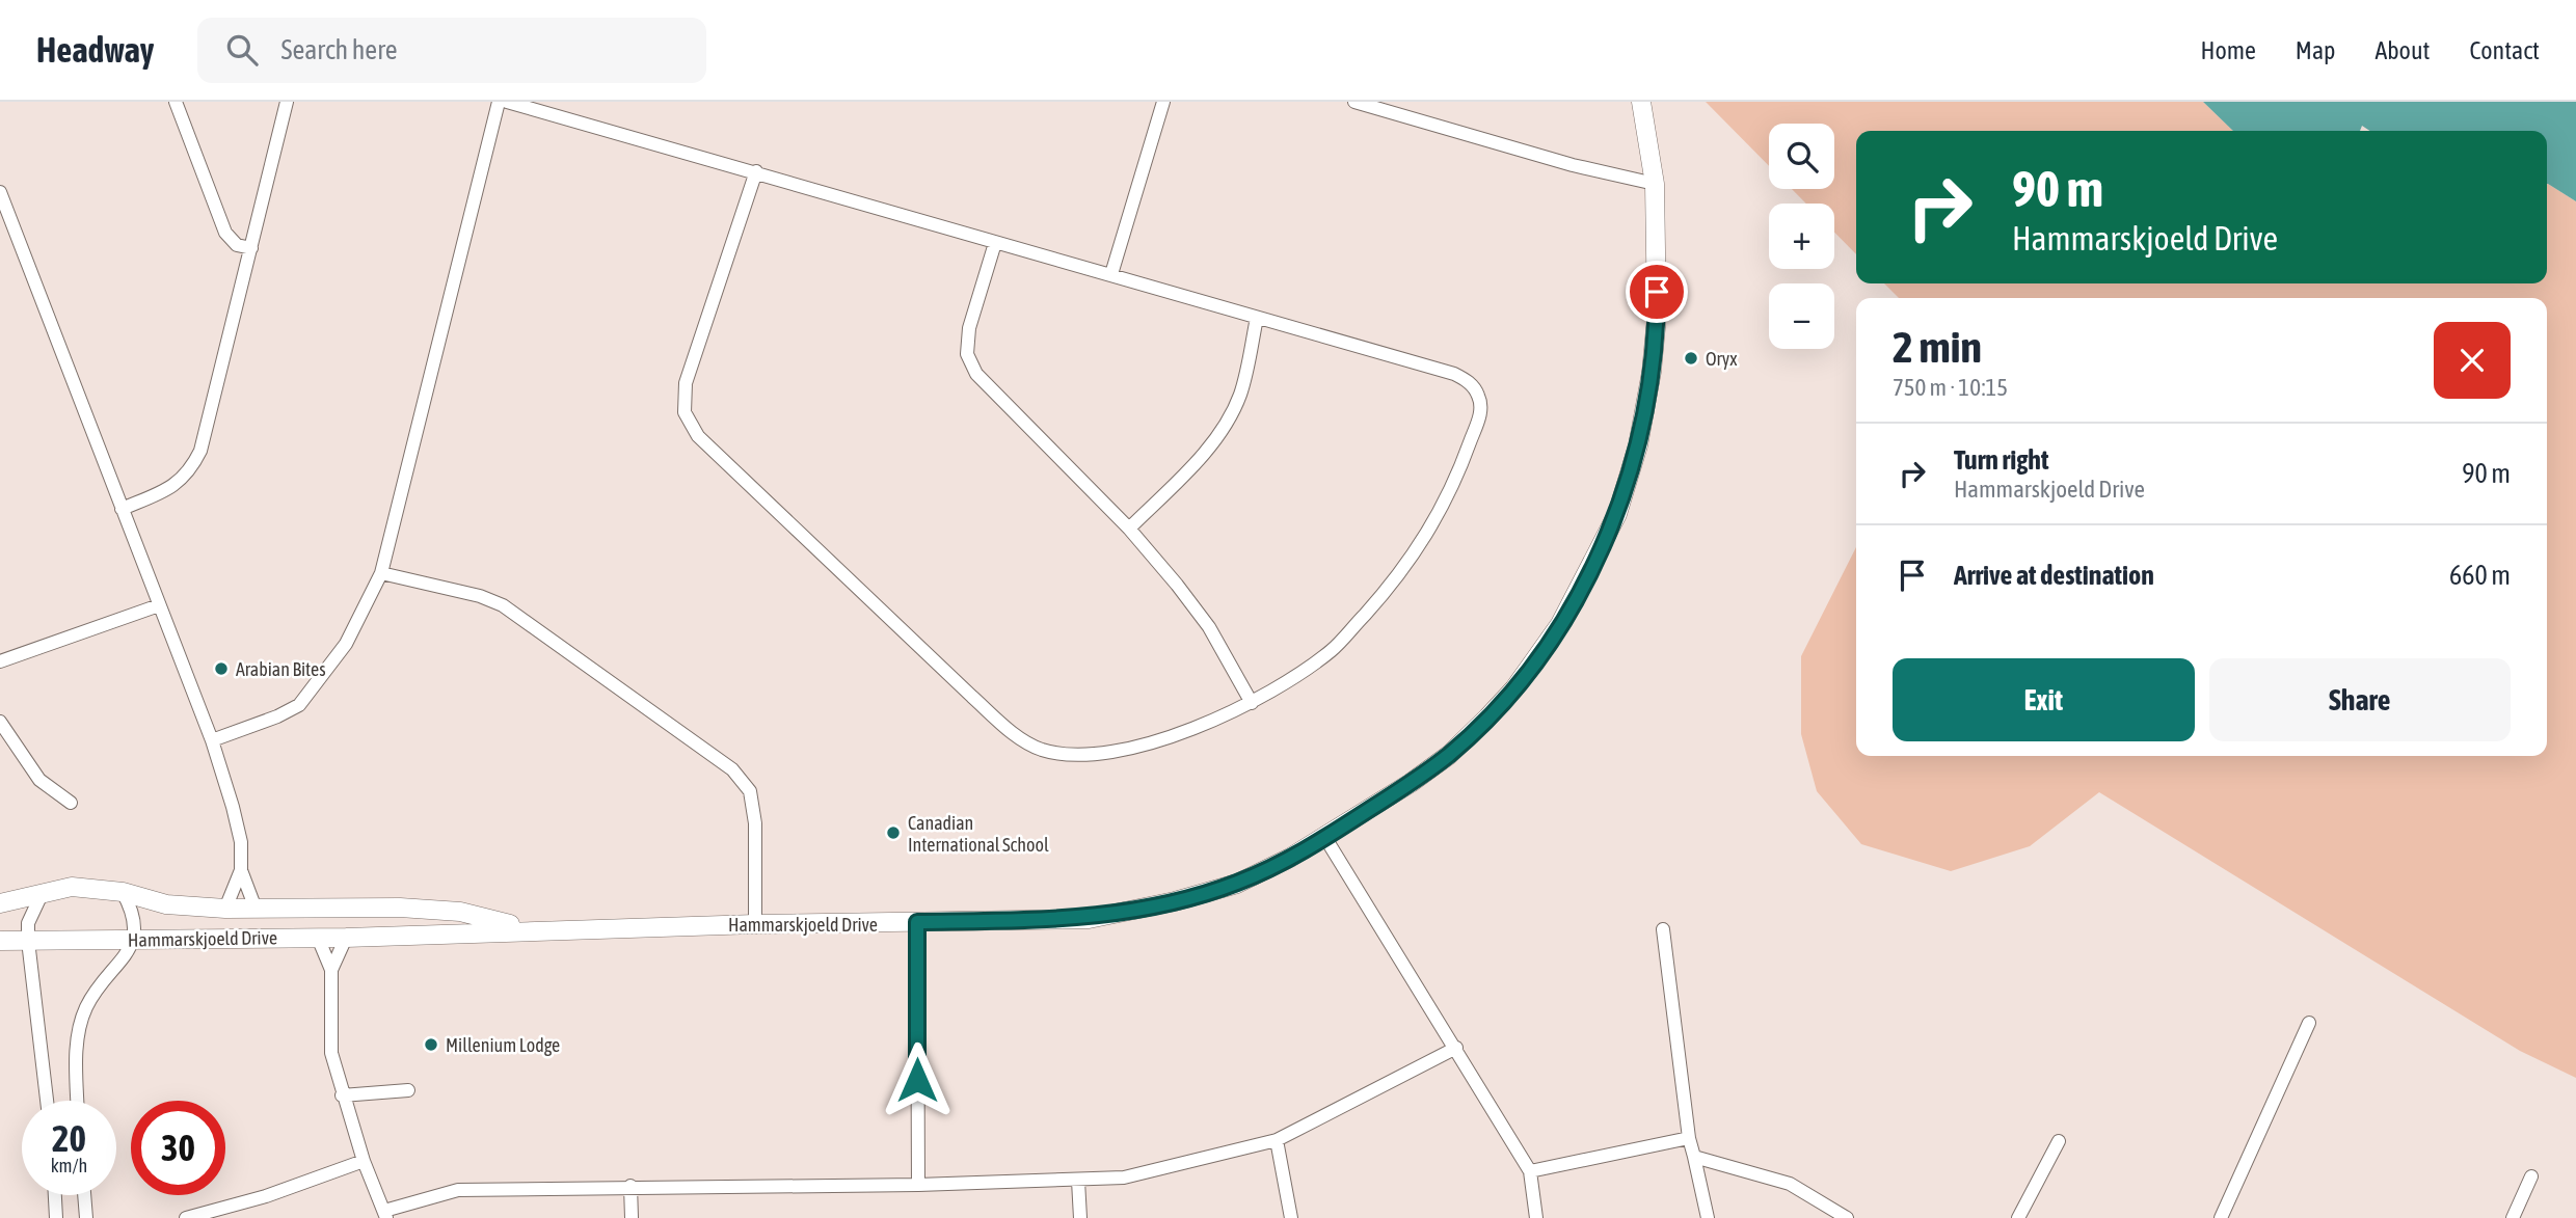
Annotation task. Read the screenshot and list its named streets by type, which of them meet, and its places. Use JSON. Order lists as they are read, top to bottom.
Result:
{
  "streets": {
    "main road": ["Hammarskjoeld Drive"]
  },
  "places": [
    "Oryx",
    "Arabian Bites",
    "Canadian International School",
    "Millenium Lodge"
  ],
  "page": {
    "header": "Headway",
    "search": "Search here",
    "nav": [
      "Home",
      "Map",
      "About",
      "Contact"
    ],
    "map_buttons": ["+", "−"],
    "turn": ["90 m", "Hammarskjoeld Drive"],
    "heading": ["2 min", "750 m · 10:15"],
    "list": [
      {
        "name": "Turn right",
        "note": "Hammarskjoeld Drive",
        "value": "90 m"
      },
      {
        "name": "Arrive at destination",
        "value": "660 m"
      }
    ],
    "buttons": ["Exit", "Share"],
    "speed": "20 km/h",
    "limit": "30"
  }
}
